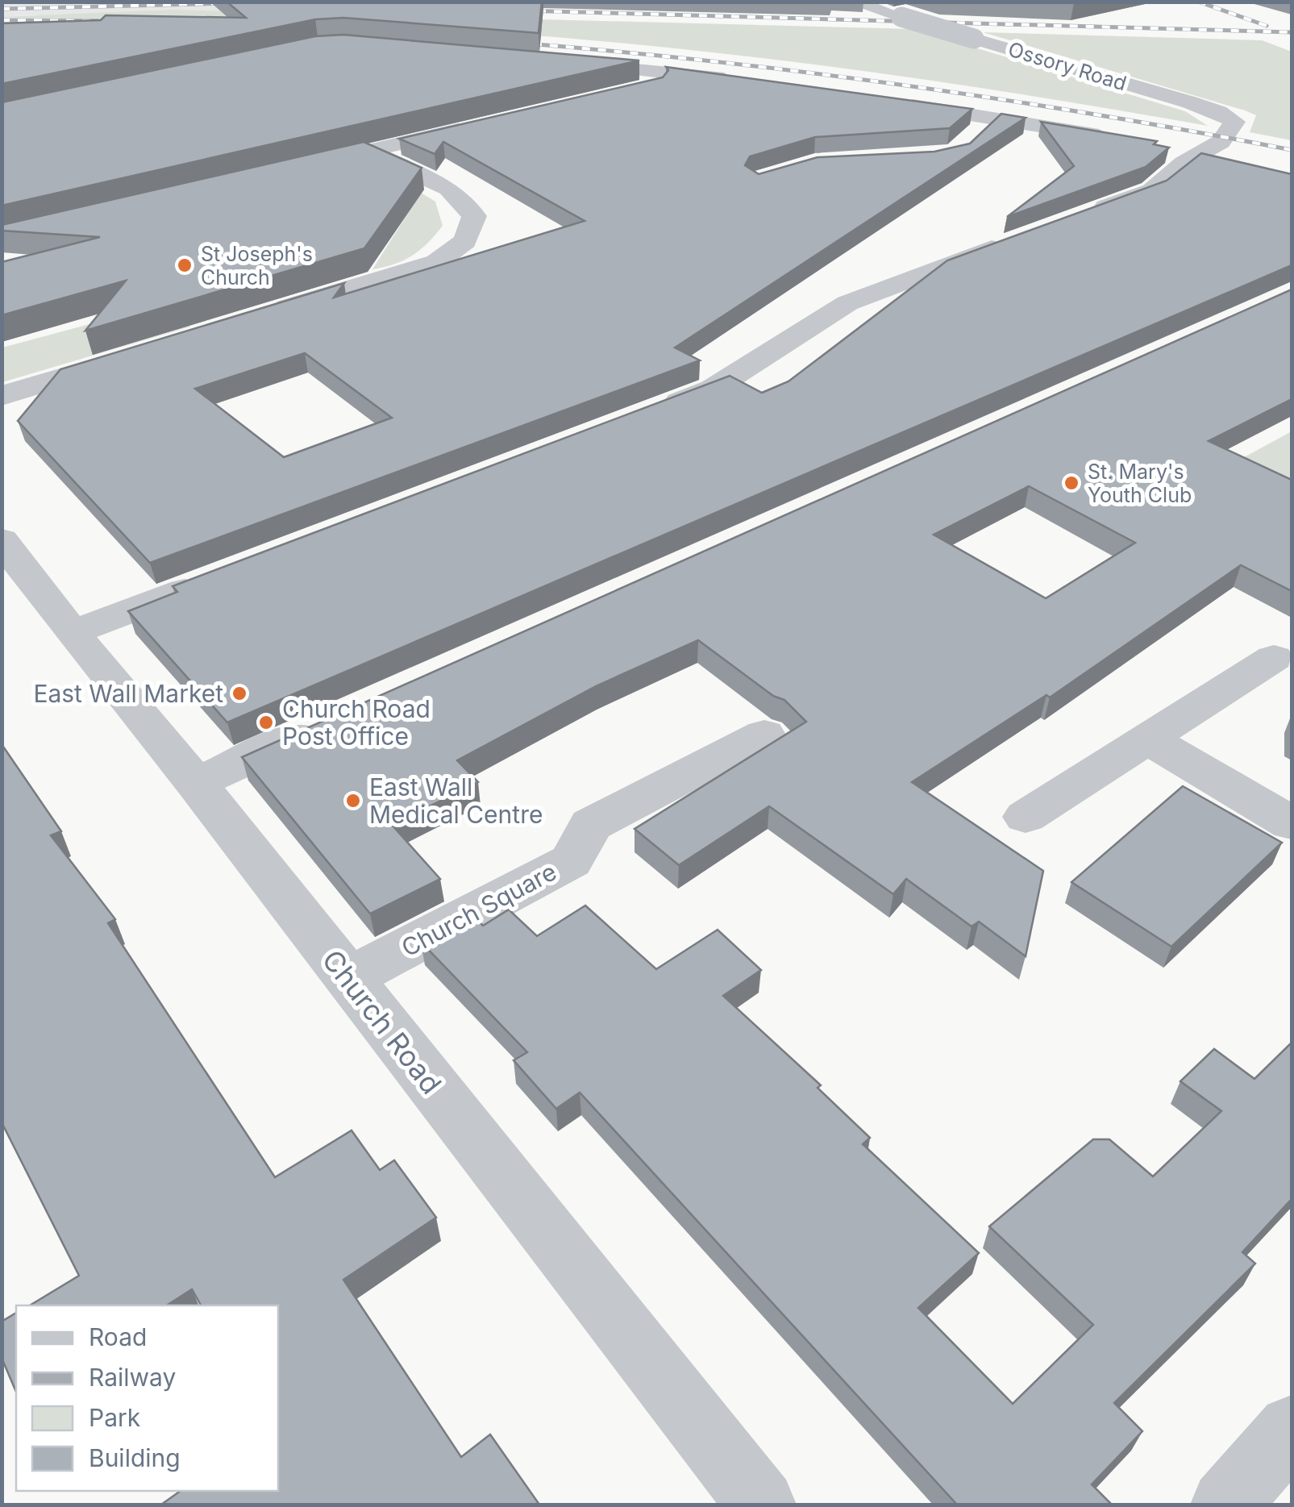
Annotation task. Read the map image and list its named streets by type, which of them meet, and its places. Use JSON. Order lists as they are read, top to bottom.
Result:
{
  "streets": {
    "street": ["Ossory Road", "Church Square", "Church Road"]
  },
  "crossings": [
    ["Church Square", "Church Road"]
  ],
  "places": [
    "St Joseph's Church",
    "St. Mary's Youth Club",
    "East Wall Market",
    "Church Road Post Office",
    "East Wall Medical Centre"
  ],
  "legend": [
    "Road",
    "Railway",
    "Park",
    "Building"
  ]
}
